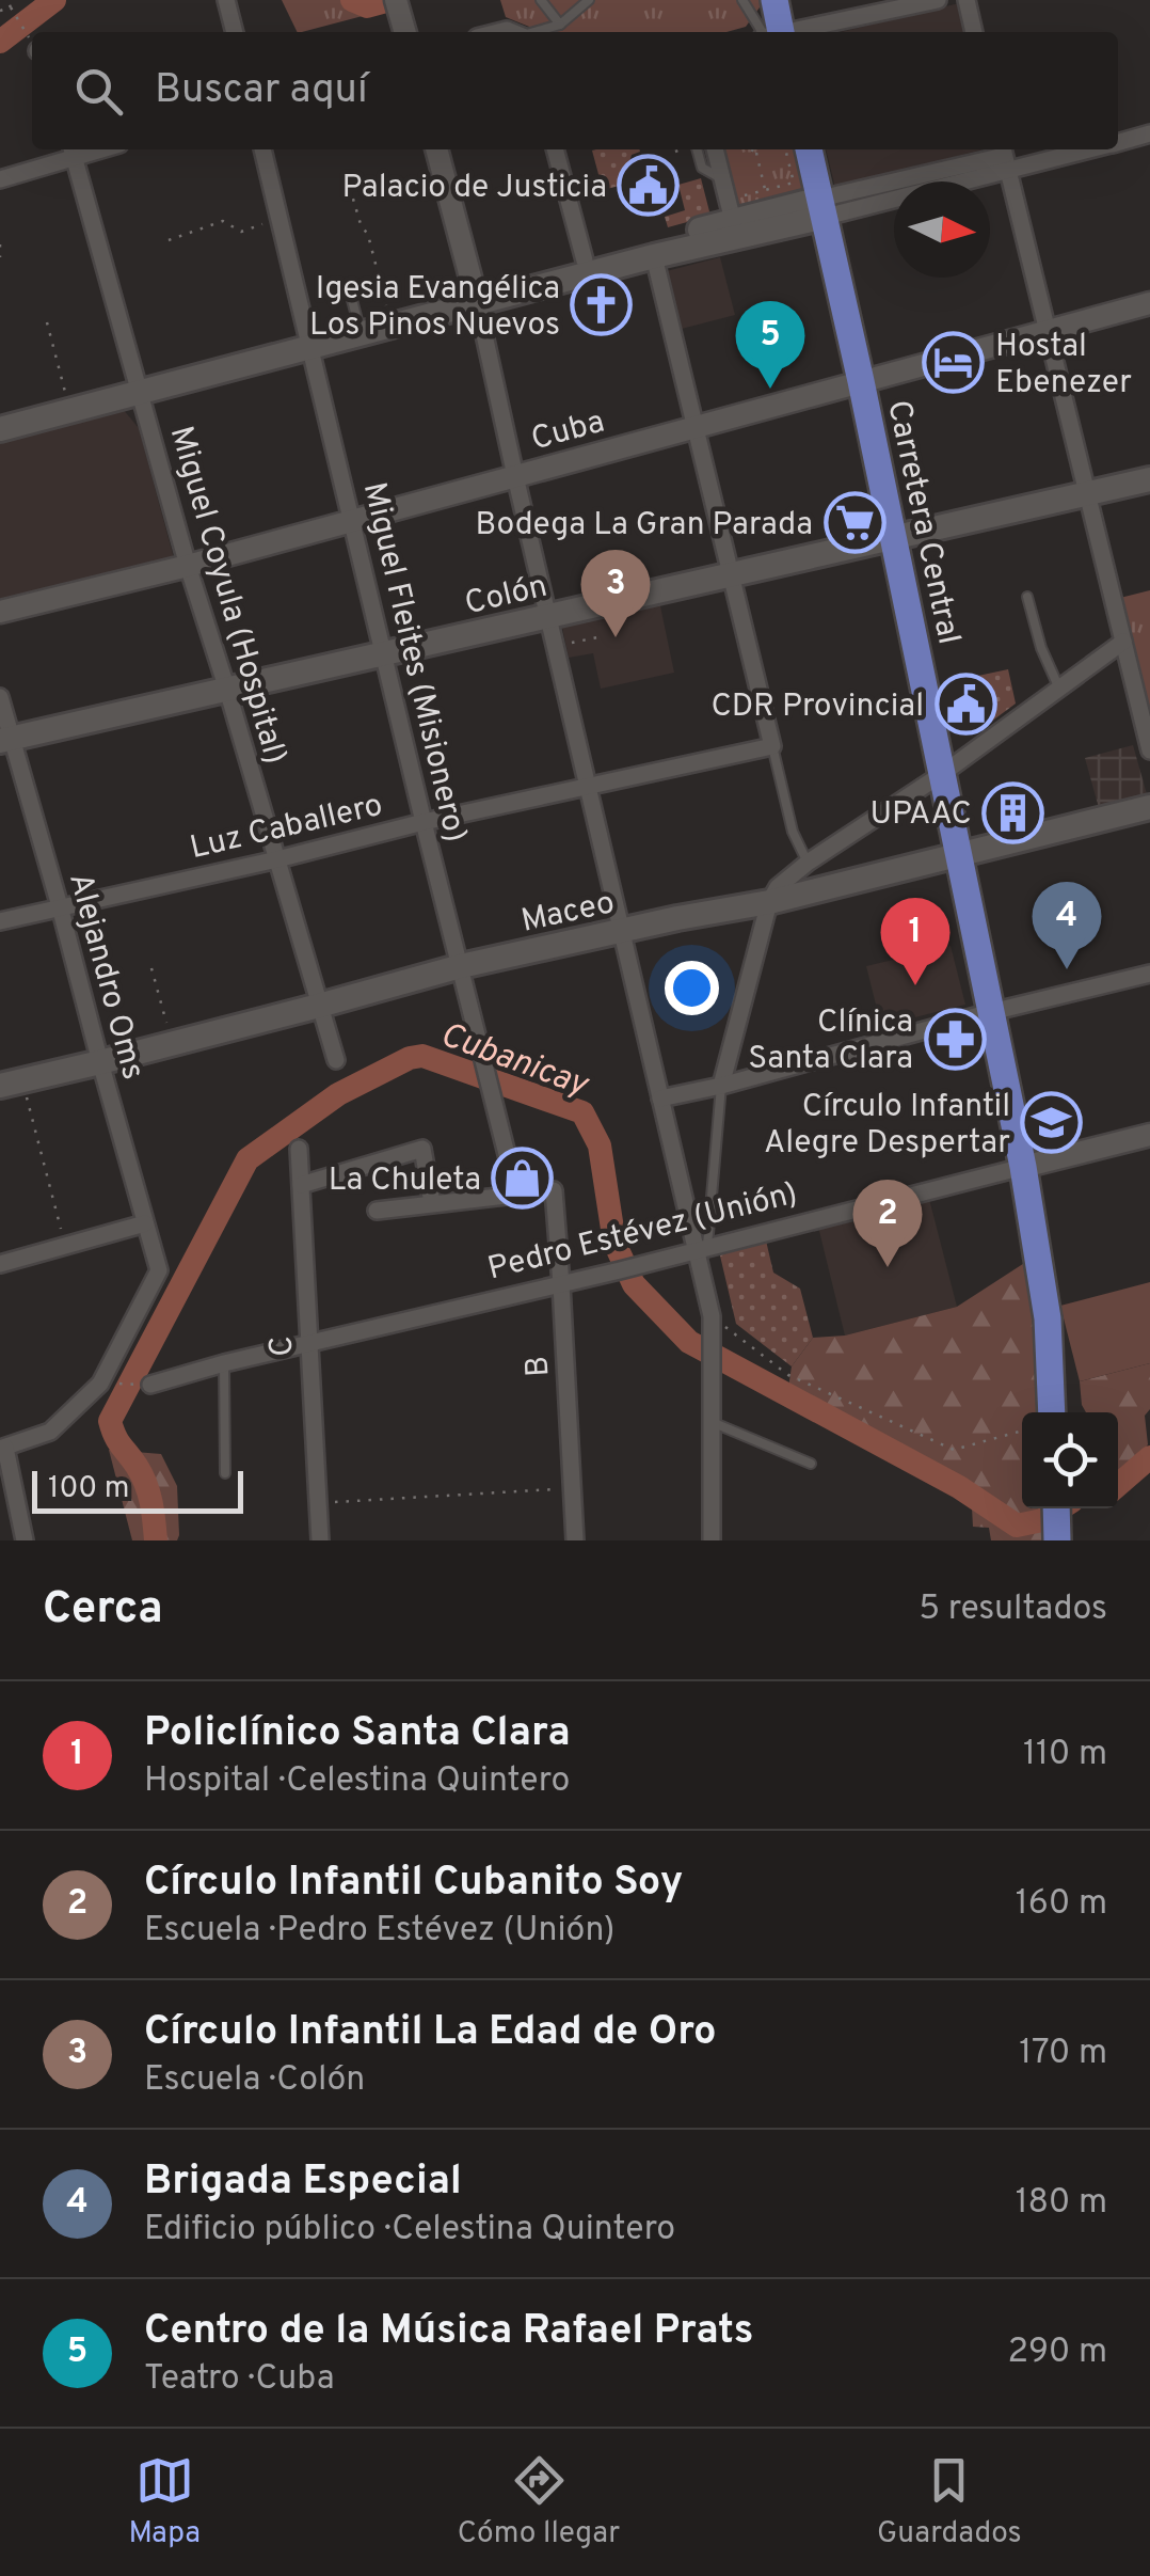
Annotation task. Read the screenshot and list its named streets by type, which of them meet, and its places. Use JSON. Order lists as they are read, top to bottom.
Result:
{
  "streets": {
    "main road": ["Carretera Central", "Colón", "Maceo"],
    "street": [
      "Cuba",
      "Miguel Coyula (Hospital)",
      "Miguel Fleites (Misionero)",
      "Luz Caballero",
      "Alejandro Oms",
      "Pedro Estévez (Unión)",
      "C",
      "B"
    ]
  },
  "crossings": [
    ["Cuba", "Carretera Central"],
    ["Cuba", "Miguel Coyula (Hospital)"],
    ["Cuba", "Miguel Fleites (Misionero)"],
    ["Carretera Central", "Colón"],
    ["Carretera Central", "Maceo"],
    ["Carretera Central", "Pedro Estévez (Unión)"],
    ["Colón", "Miguel Coyula (Hospital)"],
    ["Colón", "Miguel Fleites (Misionero)"],
    ["Colón", "Alejandro Oms"],
    ["Miguel Coyula (Hospital)", "Luz Caballero"],
    ["Miguel Coyula (Hospital)", "Maceo"],
    ["Miguel Fleites (Misionero)", "Luz Caballero"],
    ["Miguel Fleites (Misionero)", "Maceo"],
    ["Miguel Fleites (Misionero)", "B"],
    ["Luz Caballero", "Alejandro Oms"],
    ["Maceo", "Alejandro Oms"],
    ["Pedro Estévez (Unión)", "C"],
    ["Pedro Estévez (Unión)", "B"]
  ],
  "water": ["Cubanicay"],
  "places": {
    "public building": ["Palacio de Justicia", "CDR Provincial"],
    "church": ["Igesia Evangélica Los Pinos Nuevos"],
    "hotel": ["Hostal Ebenezer"],
    "supermarket": ["Bodega La Gran Parada"],
    "building": ["UPAAC"],
    "pharmacy": ["Clínica Santa Clara"],
    "school or university": ["Círculo Infantil Alegre Despertar"],
    "shop": ["La Chuleta"]
  },
  "scale_bar": "100 m",
  "north": "right",
  "page": {
    "search": "Buscar aquí",
    "pins": [
      "5",
      "3",
      "4",
      "1",
      "2"
    ],
    "scale": "100 m",
    "heading": ["Cerca", "5 resultados"],
    "list": [
      {
        "mark": "1",
        "name": "Policlínico Santa Clara",
        "note": "Hospital · Celestina Quintero",
        "value": "110 m"
      },
      {
        "mark": "2",
        "name": "Círculo Infantil Cubanito Soy",
        "note": "Escuela · Pedro Estévez (Unión)",
        "value": "160 m"
      },
      {
        "mark": "3",
        "name": "Círculo Infantil La Edad de Oro",
        "note": "Escuela · Colón",
        "value": "170 m"
      },
      {
        "mark": "4",
        "name": "Brigada Especial",
        "note": "Edificio público · Celestina Quintero",
        "value": "180 m"
      },
      {
        "mark": "5",
        "name": "Centro de la Música Rafael Prats",
        "note": "Teatro · Cuba",
        "value": "290 m"
      }
    ],
    "nav": ["Mapa", "Cómo llegar", "Guardados"]
  }
}
